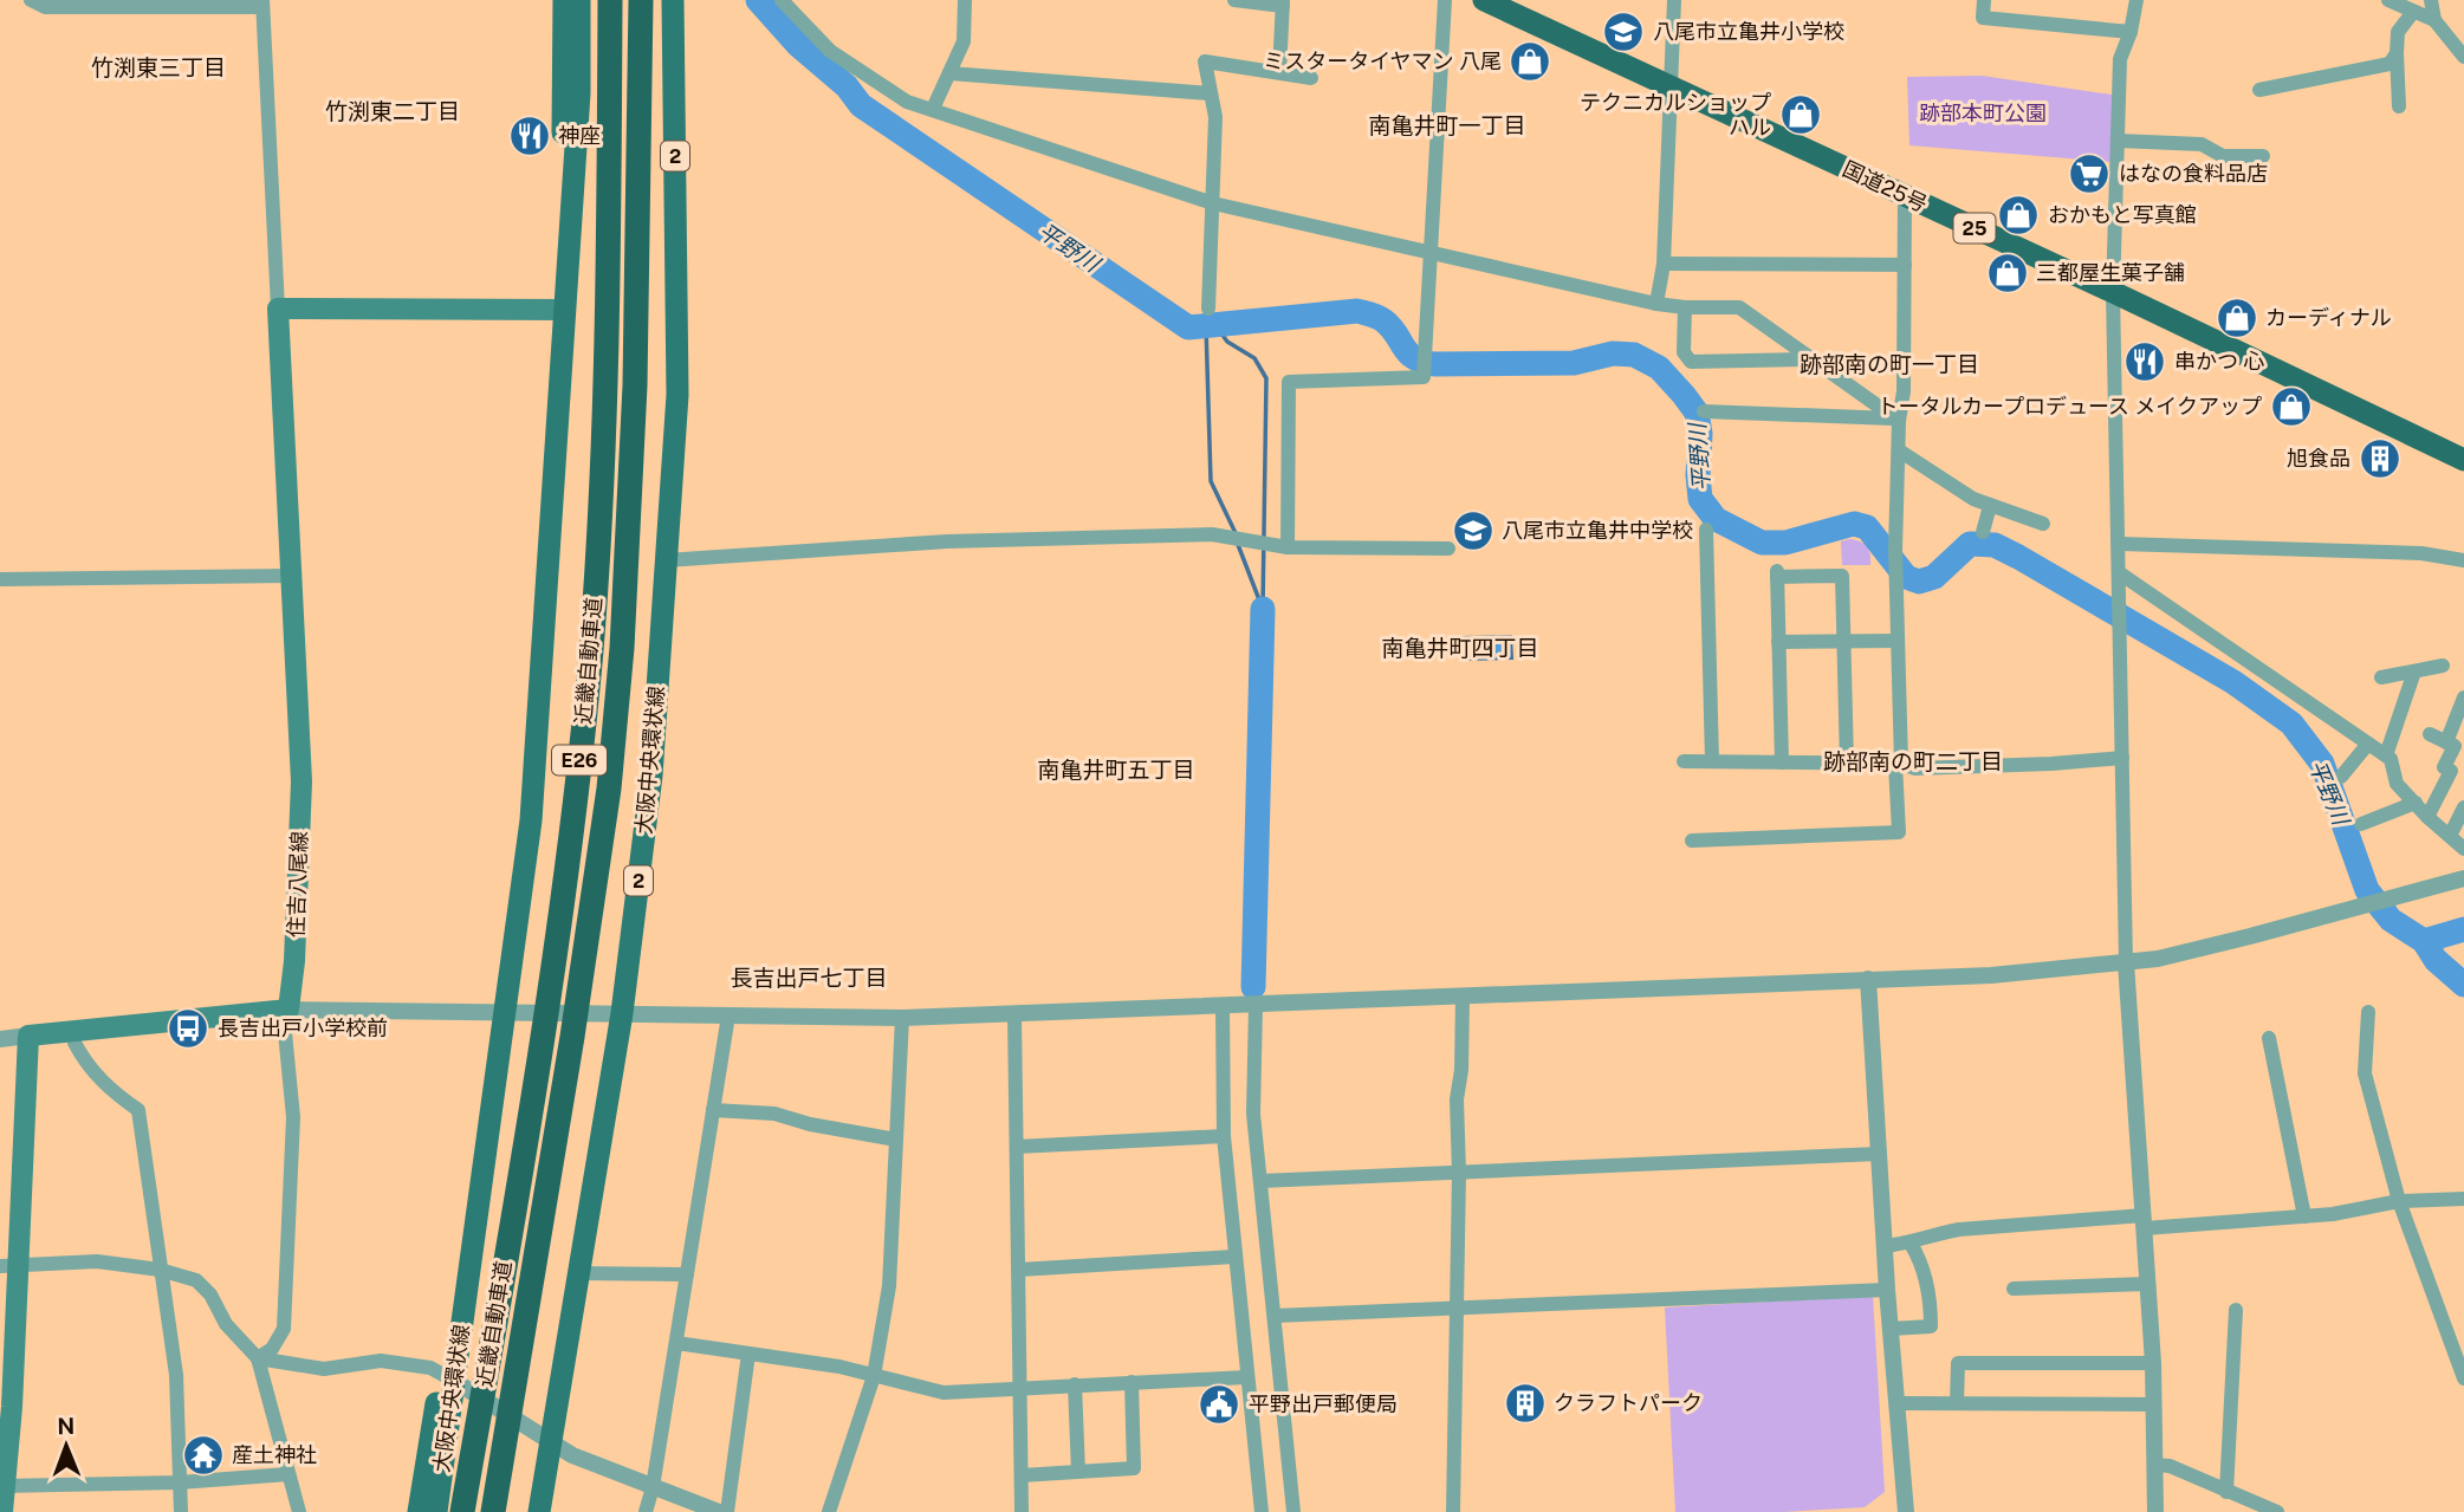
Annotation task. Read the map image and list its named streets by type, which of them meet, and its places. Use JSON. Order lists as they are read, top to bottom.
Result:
{
  "streets": {
    "highway": [
      "国道25号",
      "25",
      "近畿自動車道",
      "E26"
    ],
    "main road": ["2", "大阪中央環状線", "住吉八尾線"]
  },
  "districts": [
    "竹渕東三丁目",
    "竹渕東二丁目",
    "南亀井町一丁目",
    "跡部南の町一丁目",
    "南亀井町四丁目",
    "跡部南の町二丁目",
    "南亀井町五丁目",
    "長吉出戸七丁目"
  ],
  "water": ["平野川"],
  "parks": ["跡部本町公園"],
  "places": {
    "school or university": ["八尾市立亀井小学校", "八尾市立亀井中学校"],
    "shop": [
      "ミスタータイヤマン 八尾",
      "テクニカルショップ ハル",
      "おかもと写真館",
      "三都屋生菓子舗",
      "カーディナル",
      "トータルカープロデュース メイクアップ"
    ],
    "restaurant": ["神座", "串かつ 心"],
    "supermarket": ["はなの食料品店"],
    "building": ["旭食品", "クラフトパーク"],
    "bus stop": ["長吉出戸小学校前"],
    "public building": ["平野出戸郵便局"],
    "temple": ["産土神社"]
  },
  "north": "top"
}
